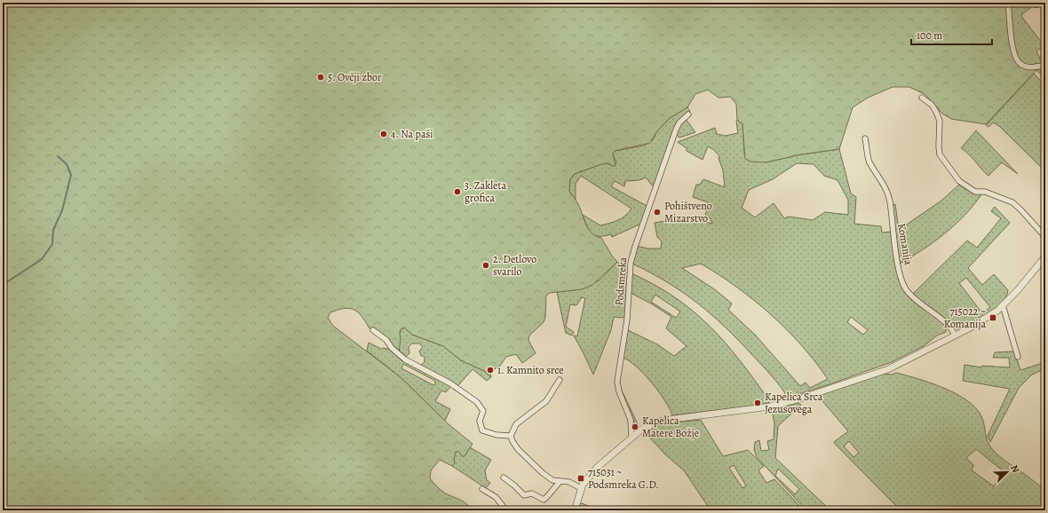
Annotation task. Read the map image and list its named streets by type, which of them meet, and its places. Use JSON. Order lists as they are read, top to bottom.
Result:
{
  "streets": {
    "street": ["Komanija", "Podsmreka"]
  },
  "places": {
    "other": [
      "5. Ovčji zbor",
      "4. Na paši",
      "3. Zakleta grofica",
      "Pohištveno Mizarstvo",
      "2. Detlovo svarilo",
      "1. Kamnito srce",
      "Kapelica Srca Jezusovega",
      "Kapelica Matere Božje"
    ],
    "transit": ["715022 ~ Komanija", "715031 ~ Podsmreka G.D."]
  },
  "scale_bar": "100 m",
  "north": "top right"
}
